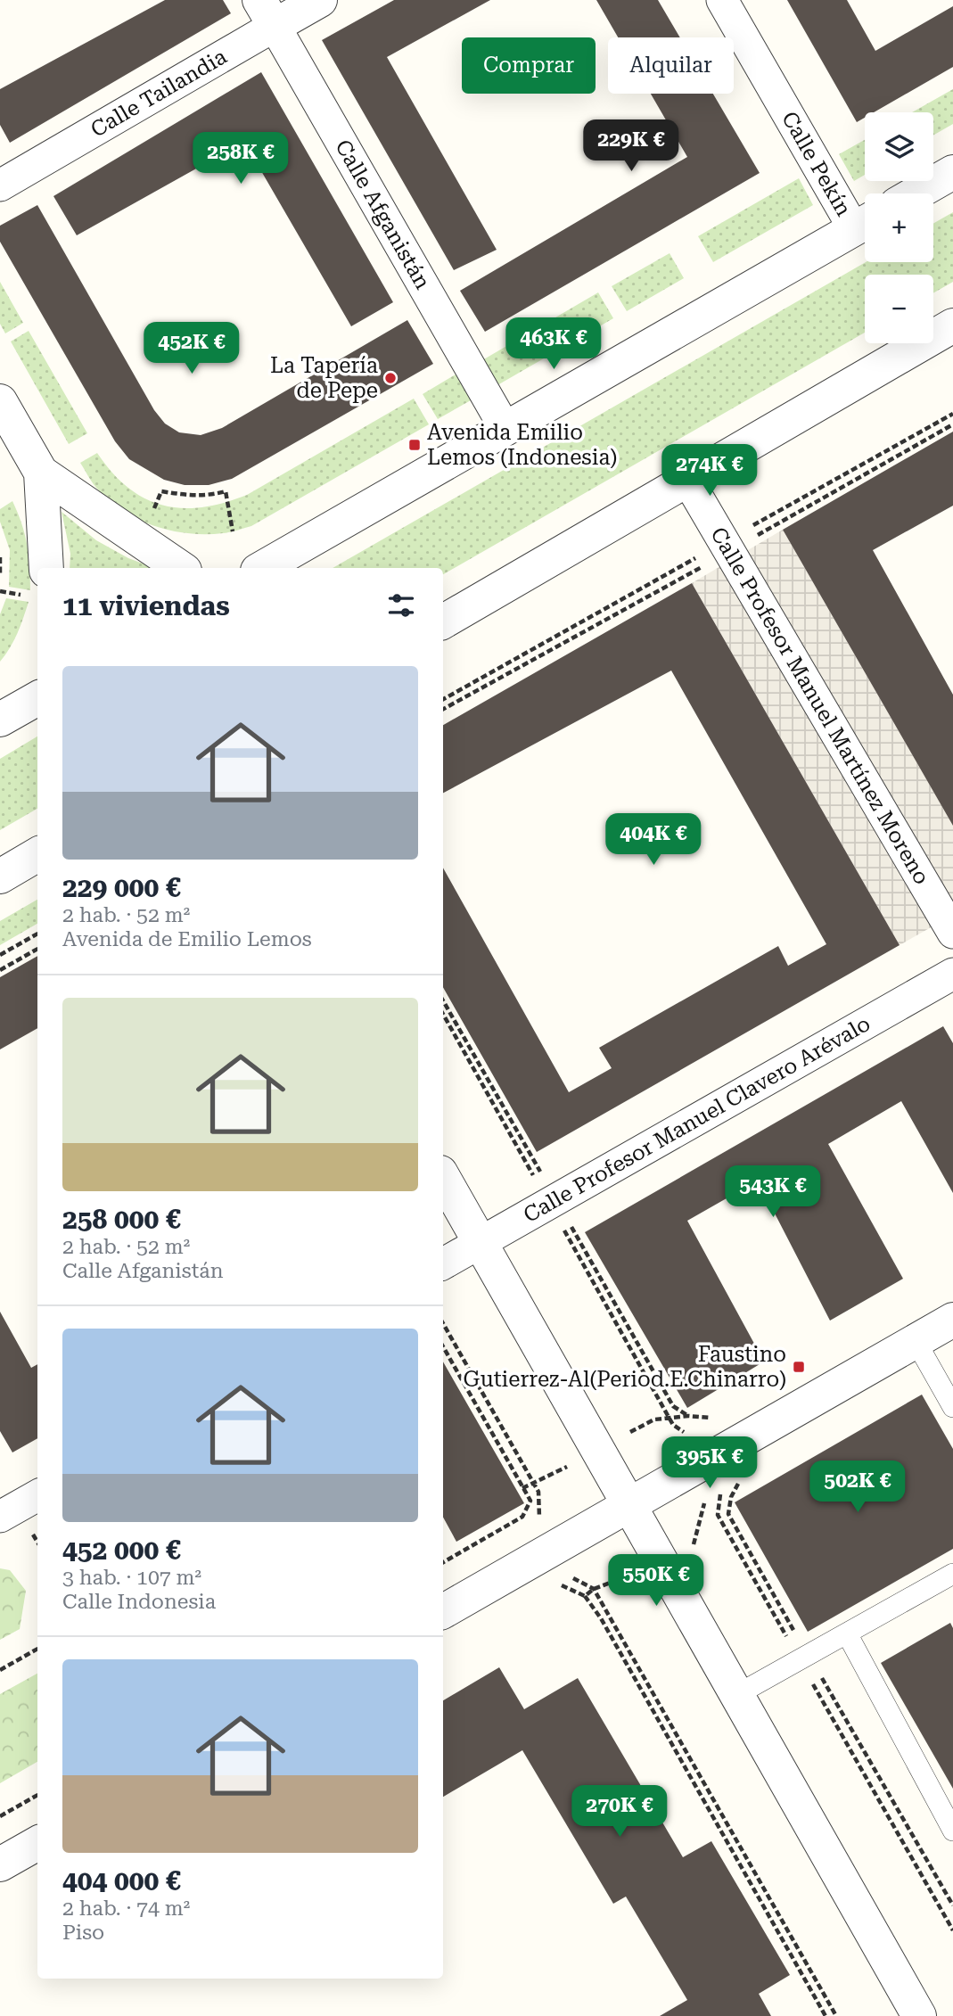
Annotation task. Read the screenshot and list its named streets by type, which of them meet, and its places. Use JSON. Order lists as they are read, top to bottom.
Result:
{
  "streets": {
    "street": [
      "Calle Tailandia",
      "Calle Pekín",
      "Calle Afganistán",
      "Calle Profesor Manuel Martínez Moreno",
      "Calle Profesor Manuel Clavero Arévalo"
    ]
  },
  "crossings": [
    ["Calle Tailandia", "Calle Afganistán"]
  ],
  "places": {
    "other": ["La Tapería de Pepe"],
    "transit": ["Avenida Emilio Lemos (Indonesia)", "Faustino Gutierrez-Al(Period.E.Chinarro)"]
  },
  "page": {
    "chip": ["Comprar", "Alquilar"],
    "map_buttons": ["+", "−"],
    "price": [
      "229K €",
      "258K €",
      "463K €",
      "452K €",
      "274K €",
      "404K €",
      "543K €",
      "395K €",
      "502K €",
      "550K €",
      "270K €"
    ],
    "heading": "11 viviendas",
    "list": [
      {
        "name": "229 000 €",
        "note": "2 hab. · 52 m² · Avenida de Emilio Lemos"
      },
      {
        "name": "258 000 €",
        "note": "2 hab. · 52 m² · Calle Afganistán"
      },
      {
        "name": "452 000 €",
        "note": "3 hab. · 107 m² · Calle Indonesia"
      },
      {
        "name": "404 000 €",
        "note": "2 hab. · 74 m² · Piso"
      }
    ]
  }
}
